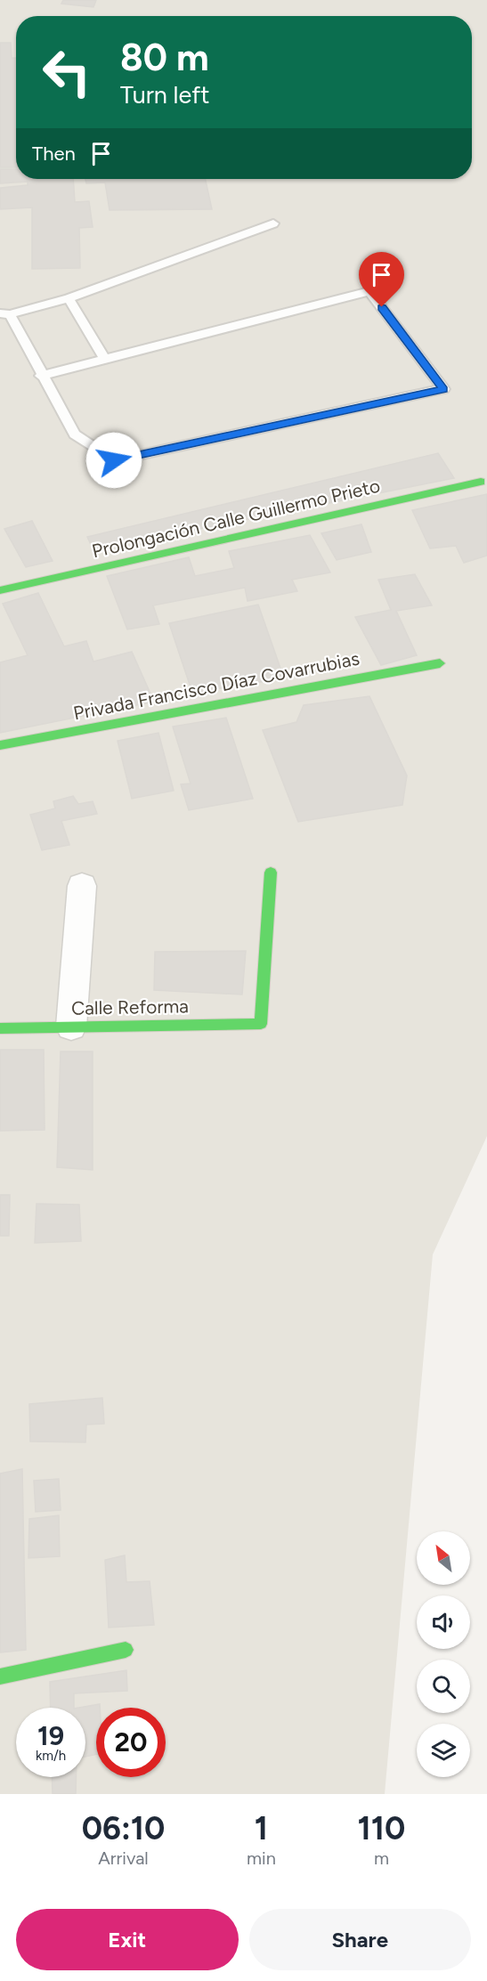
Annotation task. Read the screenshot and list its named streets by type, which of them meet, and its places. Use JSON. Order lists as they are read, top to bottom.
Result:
{
  "streets": {
    "street": ["Prolongación Calle Guillermo Prieto", "Privada Francisco Díaz Covarrubias", "Calle Reforma"]
  },
  "north": "top left",
  "page": {
    "turn": ["80 m", "Turn left"],
    "then": "Then",
    "speed": "19 km/h",
    "limit": "20",
    "eta": [
      "06:10",
      "Arrival",
      "1",
      "min",
      "110",
      "m"
    ],
    "buttons": ["Exit", "Share"]
  }
}
